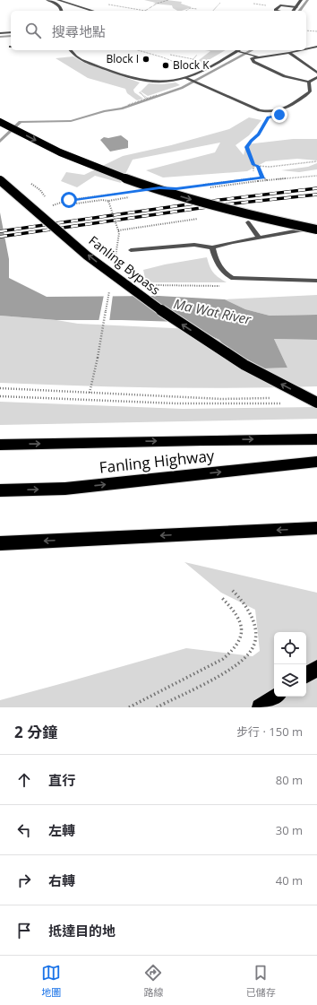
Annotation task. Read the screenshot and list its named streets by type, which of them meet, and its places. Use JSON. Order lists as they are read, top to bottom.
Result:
{
  "streets": {
    "highway": ["Fanling Bypass", "Fanling Highway"]
  },
  "water": ["Ma Wat River"],
  "places": ["Block I", "Block K"],
  "page": {
    "search": "搜尋地點",
    "heading": ["2 分鐘", "步行 · 150 m"],
    "list": [
      ["直行", "80 m"],
      ["左轉", "30 m"],
      ["右轉", "40 m"],
      "抵達目的地"
    ],
    "nav": ["地圖", "路線", "已儲存"]
  }
}
